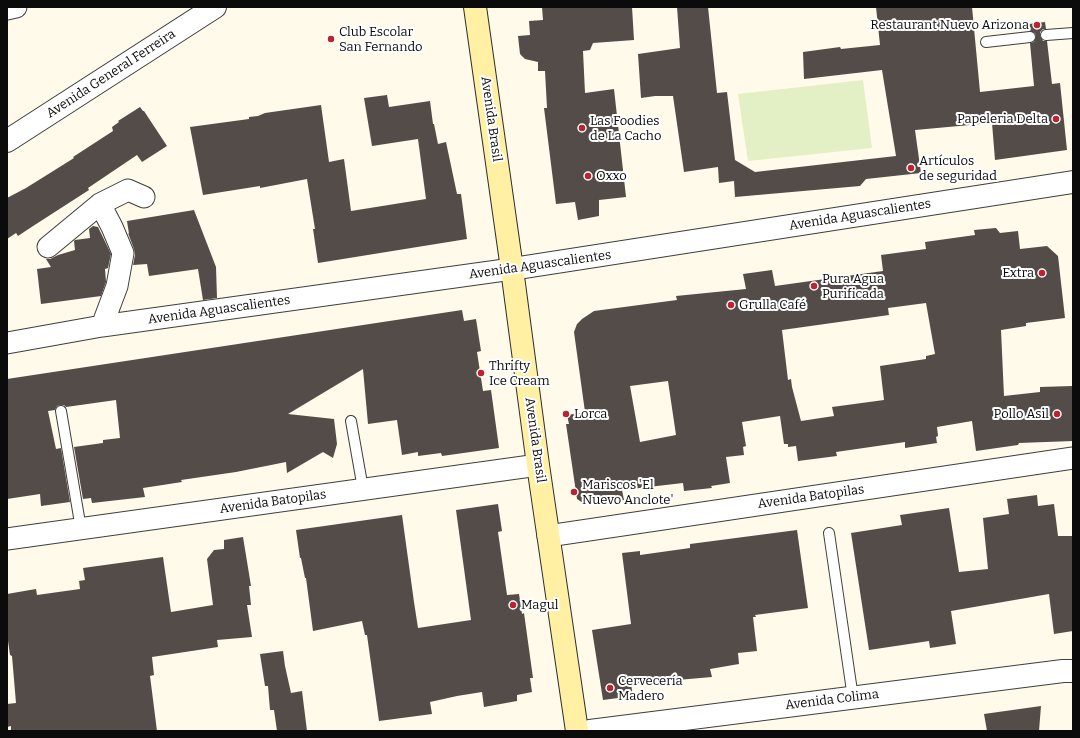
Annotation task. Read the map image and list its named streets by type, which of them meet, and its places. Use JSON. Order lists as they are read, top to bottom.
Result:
{
  "streets": {
    "main road": ["Avenida Brasil"],
    "street": [
      "Avenida General Ferreira",
      "Avenida Aguascalientes",
      "Avenida Batopilas",
      "Avenida Colima"
    ]
  },
  "crossings": [
    ["Avenida Brasil", "Avenida Aguascalientes"],
    ["Avenida Brasil", "Avenida Batopilas"]
  ],
  "places": [
    "Restaurant Nuevo Arizona",
    "Club Escolar San Fernando",
    "Papeleria Delta",
    "Las Foodies de La Cacho",
    "Artículos de seguridad",
    "Oxxo",
    "Extra",
    "Pura Agua Purificada",
    "Grulla Café",
    "Thrifty Ice Cream",
    "Lorca",
    "Pollo Asil",
    "Mariscos 'El Nuevo Anclote'",
    "Magul",
    "Cervecería Madero"
  ]
}
